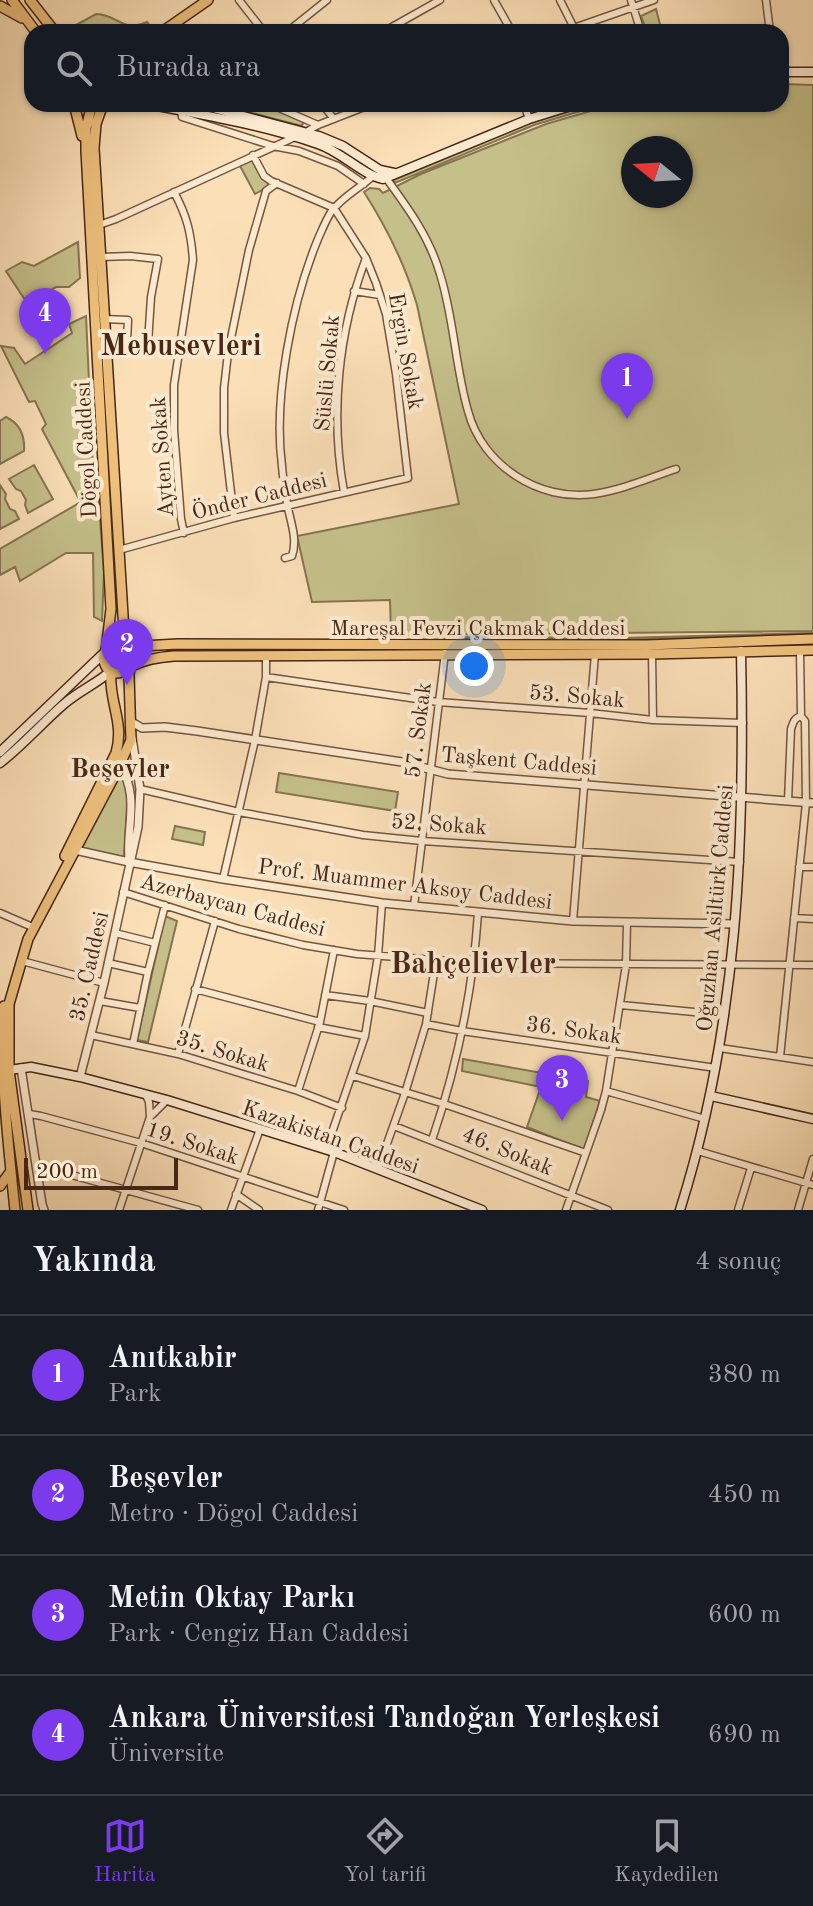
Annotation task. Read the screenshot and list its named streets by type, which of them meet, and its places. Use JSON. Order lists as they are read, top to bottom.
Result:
{
  "streets": {
    "main road": [
      "Dögol Caddesi",
      "Mareşal Fevzi Çakmak Caddesi",
      "Oğuzhan Asiltürk Caddesi",
      "Kazakistan Caddesi"
    ],
    "street": [
      "Ergin Sokak",
      "Süslü Sokak",
      "Ayten Sokak",
      "Önder Caddesi",
      "53. Sokak",
      "57. Sokak",
      "Taşkent Caddesi",
      "52. Sokak",
      "Prof. Muammer Aksoy Caddesi",
      "Azerbaycan Caddesi",
      "35. Caddesi",
      "36. Sokak",
      "35. Sokak",
      "19. Sokak",
      "46. Sokak"
    ]
  },
  "crossings": [
    ["Ergin Sokak", "Süslü Sokak"],
    ["Ergin Sokak", "Önder Caddesi"],
    ["Süslü Sokak", "Önder Caddesi"],
    ["Dögol Caddesi", "Önder Caddesi"],
    ["Dögol Caddesi", "Mareşal Fevzi Çakmak Caddesi"],
    ["Ayten Sokak", "Önder Caddesi"],
    ["Mareşal Fevzi Çakmak Caddesi", "57. Sokak"],
    ["Mareşal Fevzi Çakmak Caddesi", "Oğuzhan Asiltürk Caddesi"],
    ["53. Sokak", "57. Sokak"],
    ["53. Sokak", "Oğuzhan Asiltürk Caddesi"],
    ["57. Sokak", "Taşkent Caddesi"],
    ["57. Sokak", "52. Sokak"],
    ["57. Sokak", "Prof. Muammer Aksoy Caddesi"],
    ["Taşkent Caddesi", "Oğuzhan Asiltürk Caddesi"],
    ["52. Sokak", "Oğuzhan Asiltürk Caddesi"],
    ["Prof. Muammer Aksoy Caddesi", "Oğuzhan Asiltürk Caddesi"],
    ["Prof. Muammer Aksoy Caddesi", "35. Caddesi"],
    ["Azerbaycan Caddesi", "Oğuzhan Asiltürk Caddesi"],
    ["Azerbaycan Caddesi", "35. Caddesi"],
    ["Oğuzhan Asiltürk Caddesi", "36. Sokak"],
    ["35. Caddesi", "35. Sokak"],
    ["35. Caddesi", "Kazakistan Caddesi"]
  ],
  "districts": ["Mebusevleri", "Beşevler", "Bahçelievler"],
  "scale_bar": "200 m",
  "north": "left",
  "page": {
    "search": "Burada ara",
    "pins": [
      "4",
      "1",
      "2",
      "3"
    ],
    "scale": "200 m",
    "heading": ["Yakında", "4 sonuç"],
    "list": [
      {
        "mark": "1",
        "name": "Anıtkabir",
        "note": "Park",
        "value": "380 m"
      },
      {
        "mark": "2",
        "name": "Beşevler",
        "note": "Metro · Dögol Caddesi",
        "value": "450 m"
      },
      {
        "mark": "3",
        "name": "Metin Oktay Parkı",
        "note": "Park · Cengiz Han Caddesi",
        "value": "600 m"
      },
      {
        "mark": "4",
        "name": "Ankara Üniversitesi Tandoğan Yerleşkesi",
        "note": "Üniversite",
        "value": "690 m"
      }
    ],
    "nav": ["Harita", "Yol tarifi", "Kaydedilen"]
  }
}
